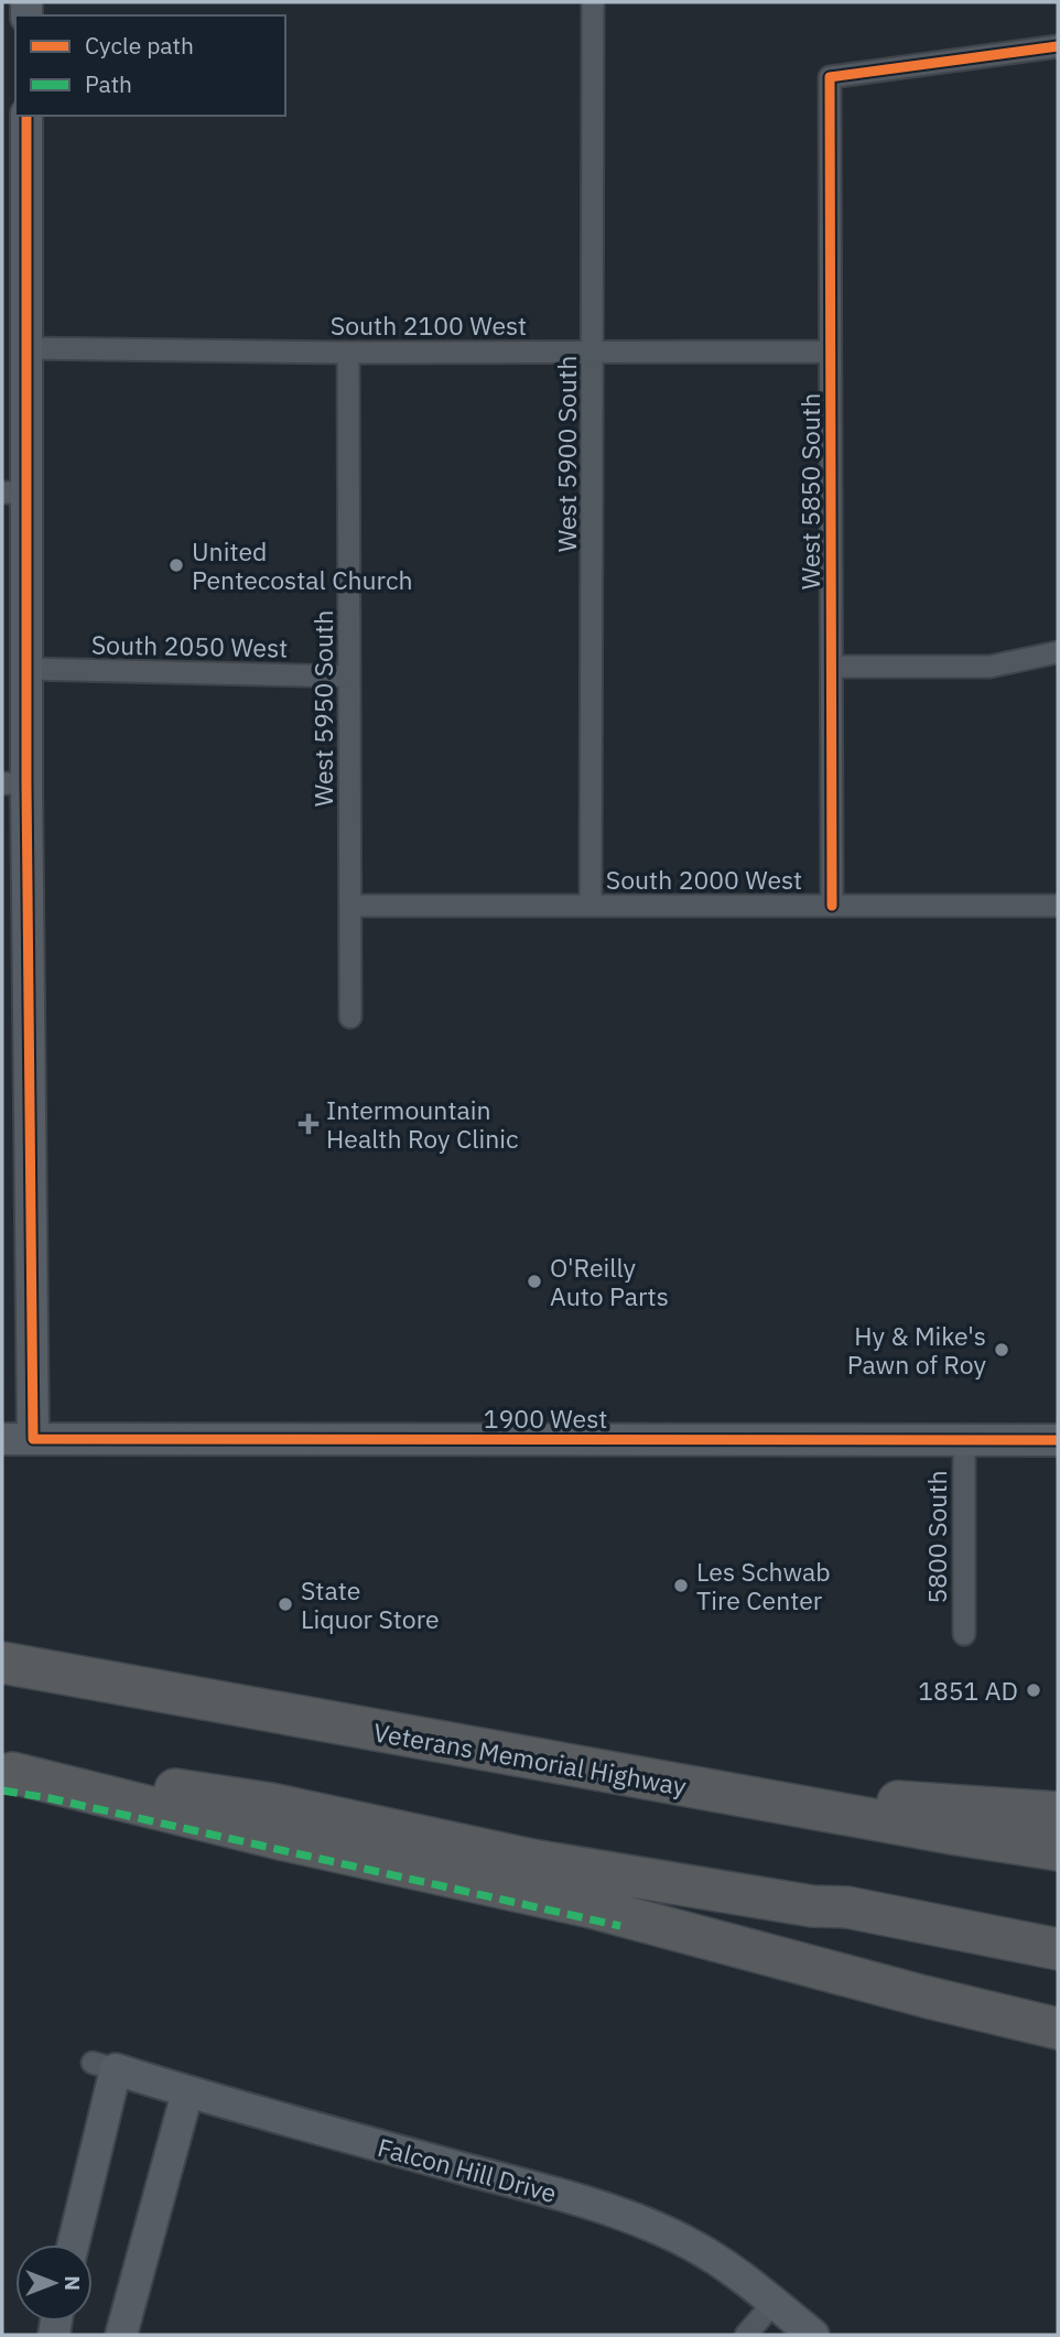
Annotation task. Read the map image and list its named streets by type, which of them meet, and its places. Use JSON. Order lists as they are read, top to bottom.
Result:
{
  "streets": {
    "highway": ["Veterans Memorial Highway"],
    "main road": ["1900 West", "Falcon Hill Drive"],
    "street": [
      "South 2100 West",
      "West 5900 South",
      "West 5850 South",
      "South 2050 West",
      "West 5950 South",
      "South 2000 West",
      "5800 South"
    ]
  },
  "crossings": [
    ["South 2100 West", "West 5900 South"],
    ["South 2100 West", "West 5850 South"],
    ["South 2100 West", "West 5950 South"],
    ["West 5900 South", "South 2000 West"],
    ["West 5850 South", "South 2000 West"],
    ["South 2050 West", "West 5950 South"],
    ["West 5950 South", "South 2000 West"],
    ["1900 West", "5800 South"]
  ],
  "places": {
    "other": [
      "United Pentecostal Church",
      "O'Reilly Auto Parts",
      "Hy & Mike's Pawn of Roy",
      "Les Schwab Tire Center",
      "State Liquor Store",
      "1851 AD"
    ],
    "health": ["Intermountain Health Roy Clinic"]
  },
  "legend": ["Cycle path", "Path"],
  "north": "right"
}
